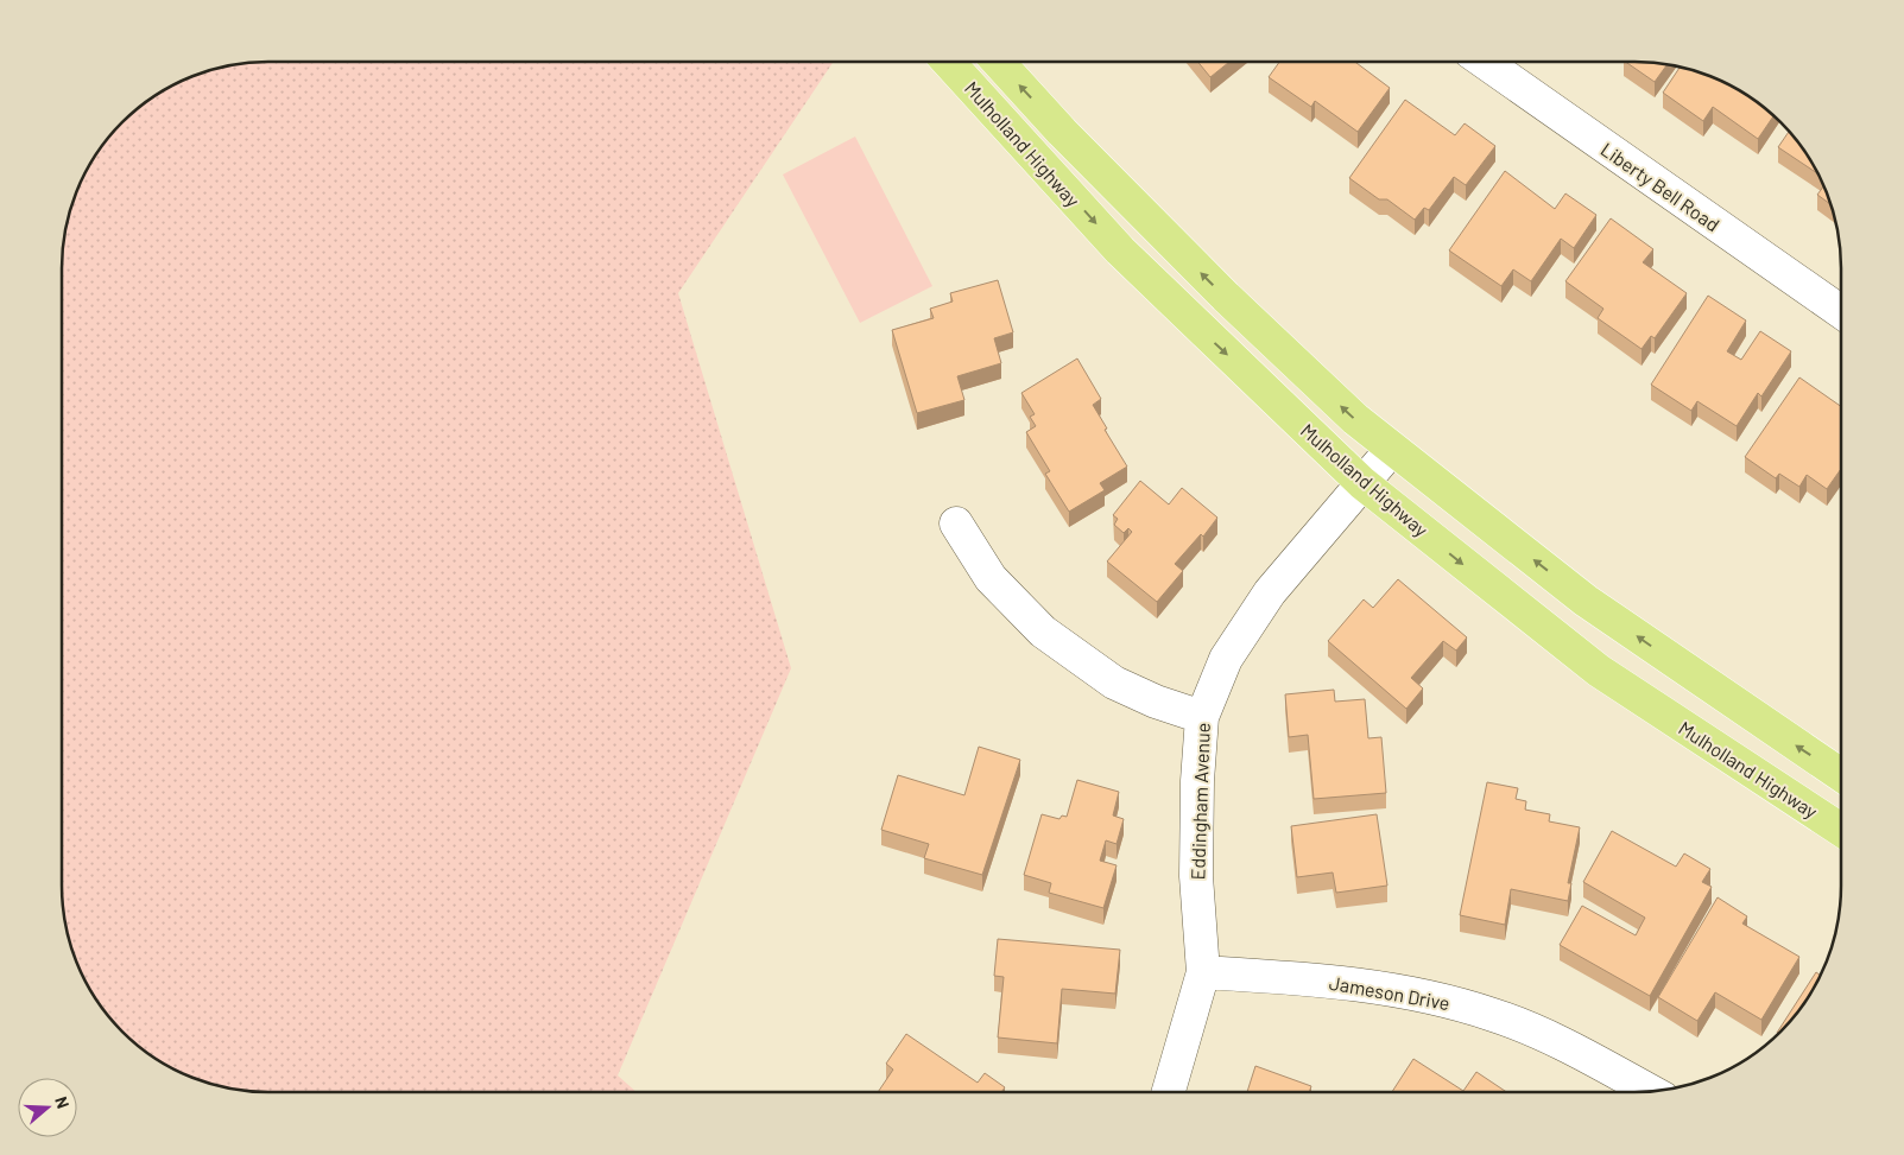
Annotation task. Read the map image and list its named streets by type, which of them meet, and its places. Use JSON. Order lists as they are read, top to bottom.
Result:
{
  "streets": {
    "main road": ["Mulholland Highway"],
    "street": ["Liberty Bell Road", "Eddingham Avenue", "Jameson Drive"]
  },
  "crossings": [
    ["Mulholland Highway", "Eddingham Avenue"],
    ["Eddingham Avenue", "Jameson Drive"]
  ],
  "north": "right"
}
